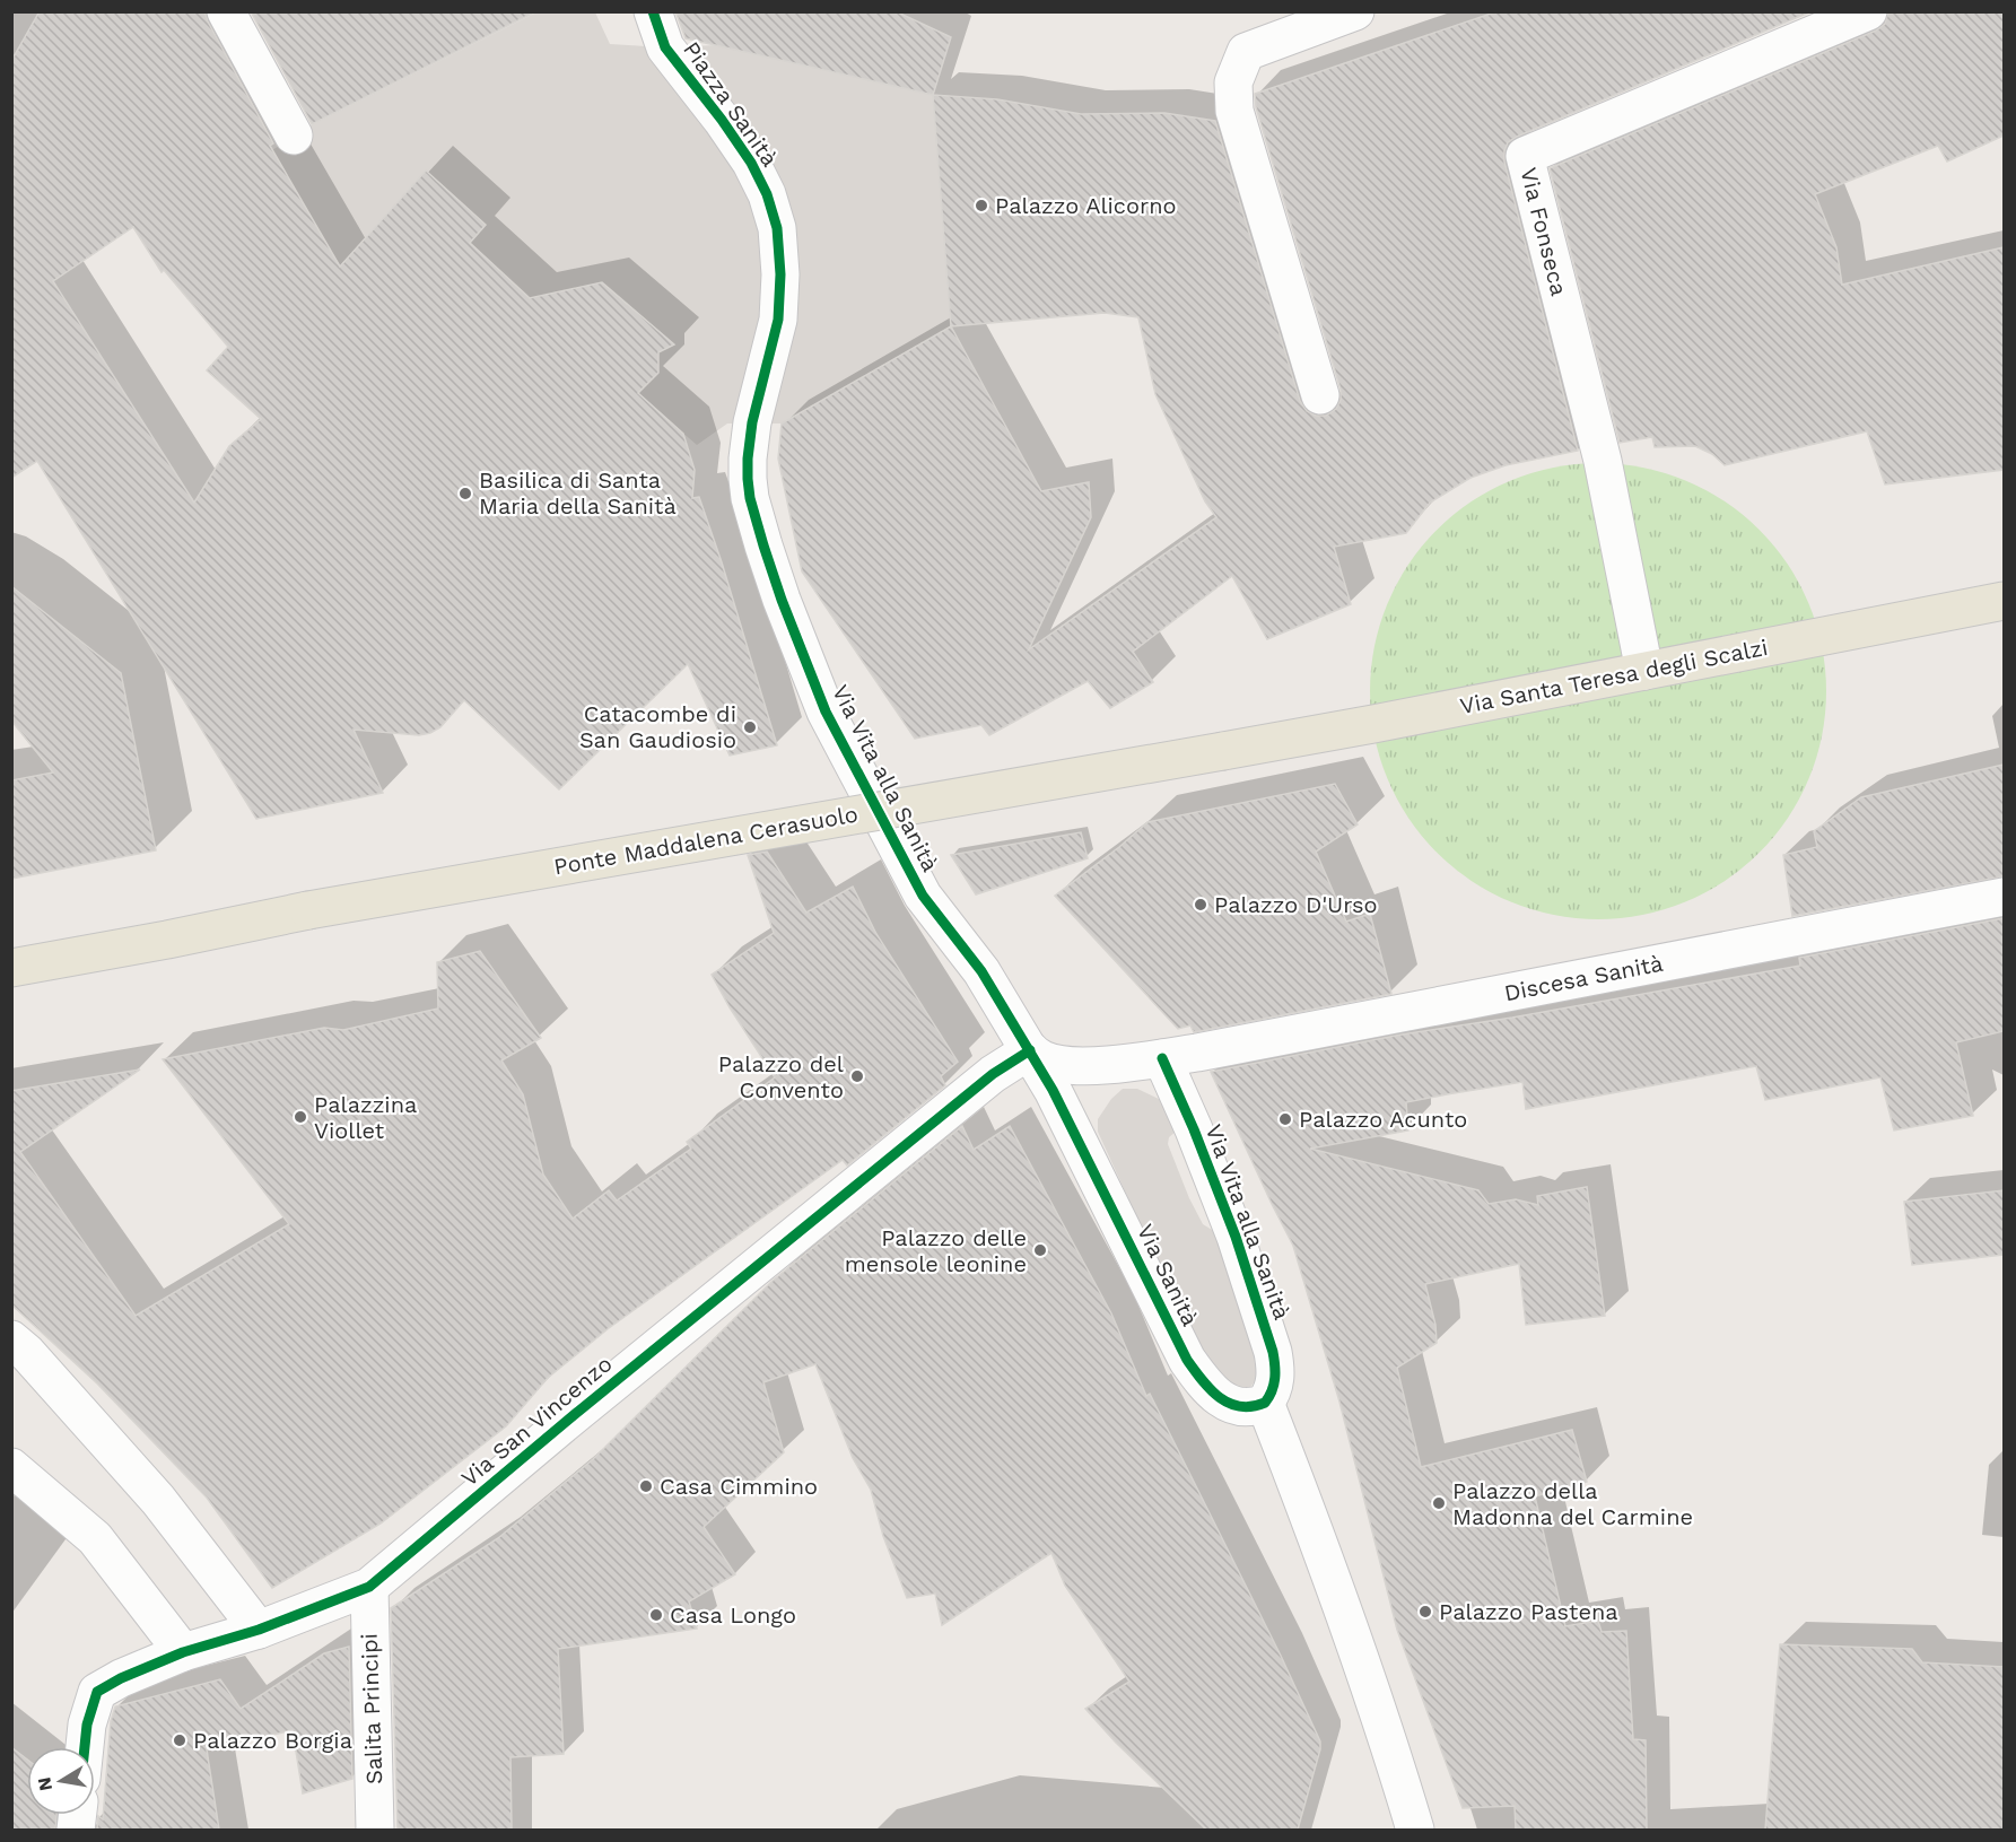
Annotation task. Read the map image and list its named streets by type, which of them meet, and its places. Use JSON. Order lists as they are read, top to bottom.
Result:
{
  "streets": {
    "main road": ["Via Santa Teresa degli Scalzi", "Ponte Maddalena Cerasuolo"],
    "street": [
      "Piazza Sanità",
      "Via Fonseca",
      "Via Vita alla Sanità",
      "Discesa Sanità",
      "Via Sanità",
      "Via San Vincenzo",
      "Salita Principi"
    ]
  },
  "crossings": [
    ["Piazza Sanità", "Via Vita alla Sanità"],
    ["Via Fonseca", "Via Santa Teresa degli Scalzi"],
    ["Via Santa Teresa degli Scalzi", "Ponte Maddalena Cerasuolo"],
    ["Via Vita alla Sanità", "Discesa Sanità"],
    ["Via Vita alla Sanità", "Via Sanità"],
    ["Via Vita alla Sanità", "Via San Vincenzo"],
    ["Via San Vincenzo", "Salita Principi"]
  ],
  "places": [
    "Palazzo Alicorno",
    "Basilica di Santa Maria della Sanità",
    "Catacombe di San Gaudiosio",
    "Palazzo D'Urso",
    "Palazzo del Convento",
    "Palazzina Viollet",
    "Palazzo Acunto",
    "Palazzo delle mensole leonine",
    "Casa Cimmino",
    "Palazzo della Madonna del Carmine",
    "Palazzo Pastena",
    "Casa Longo",
    "Palazzo Borgia"
  ],
  "north": "left"
}
